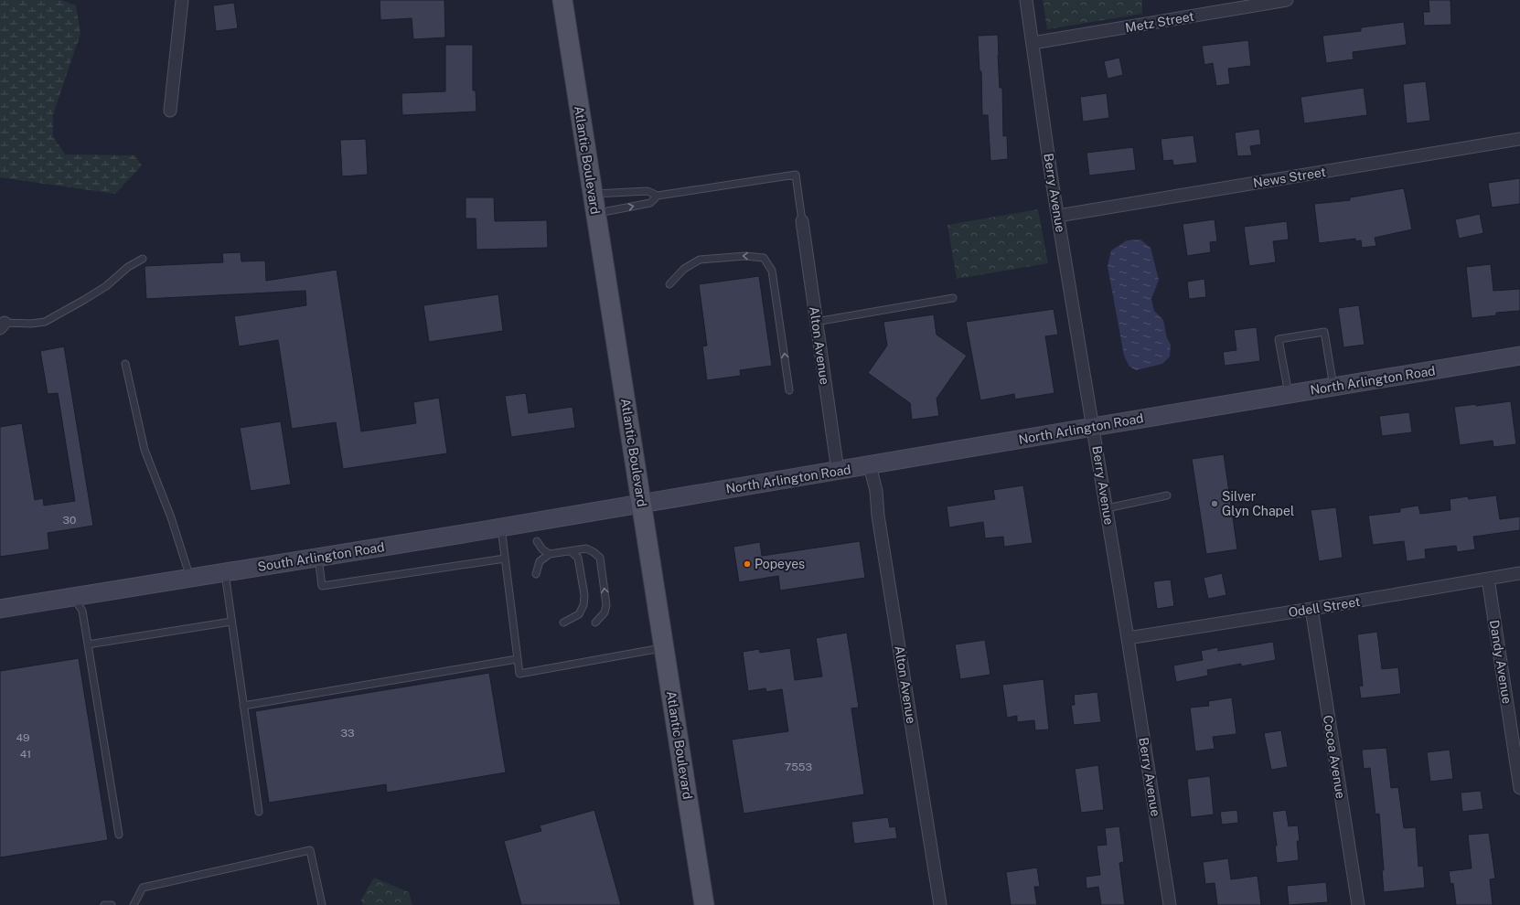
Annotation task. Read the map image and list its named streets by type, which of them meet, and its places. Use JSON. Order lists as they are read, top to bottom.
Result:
{
  "streets": {
    "main road": ["Atlantic Boulevard", "North Arlington Road", "South Arlington Road"],
    "street": [
      "Metz Street",
      "News Street",
      "Berry Avenue",
      "Alton Avenue",
      "Odell Street",
      "Dandy Avenue",
      "Cocoa Avenue"
    ]
  },
  "crossings": [
    ["Metz Street", "Berry Avenue"],
    ["Atlantic Boulevard", "North Arlington Road"],
    ["Atlantic Boulevard", "South Arlington Road"],
    ["News Street", "Berry Avenue"],
    ["Berry Avenue", "North Arlington Road"],
    ["Berry Avenue", "Odell Street"],
    ["Alton Avenue", "North Arlington Road"],
    ["North Arlington Road", "South Arlington Road"],
    ["Odell Street", "Dandy Avenue"],
    ["Odell Street", "Cocoa Avenue"]
  ],
  "places": ["Silver Glyn Chapel", "Popeyes"],
  "house_numbers": [
    "30",
    "33",
    "49",
    "41",
    "7553"
  ]
}
